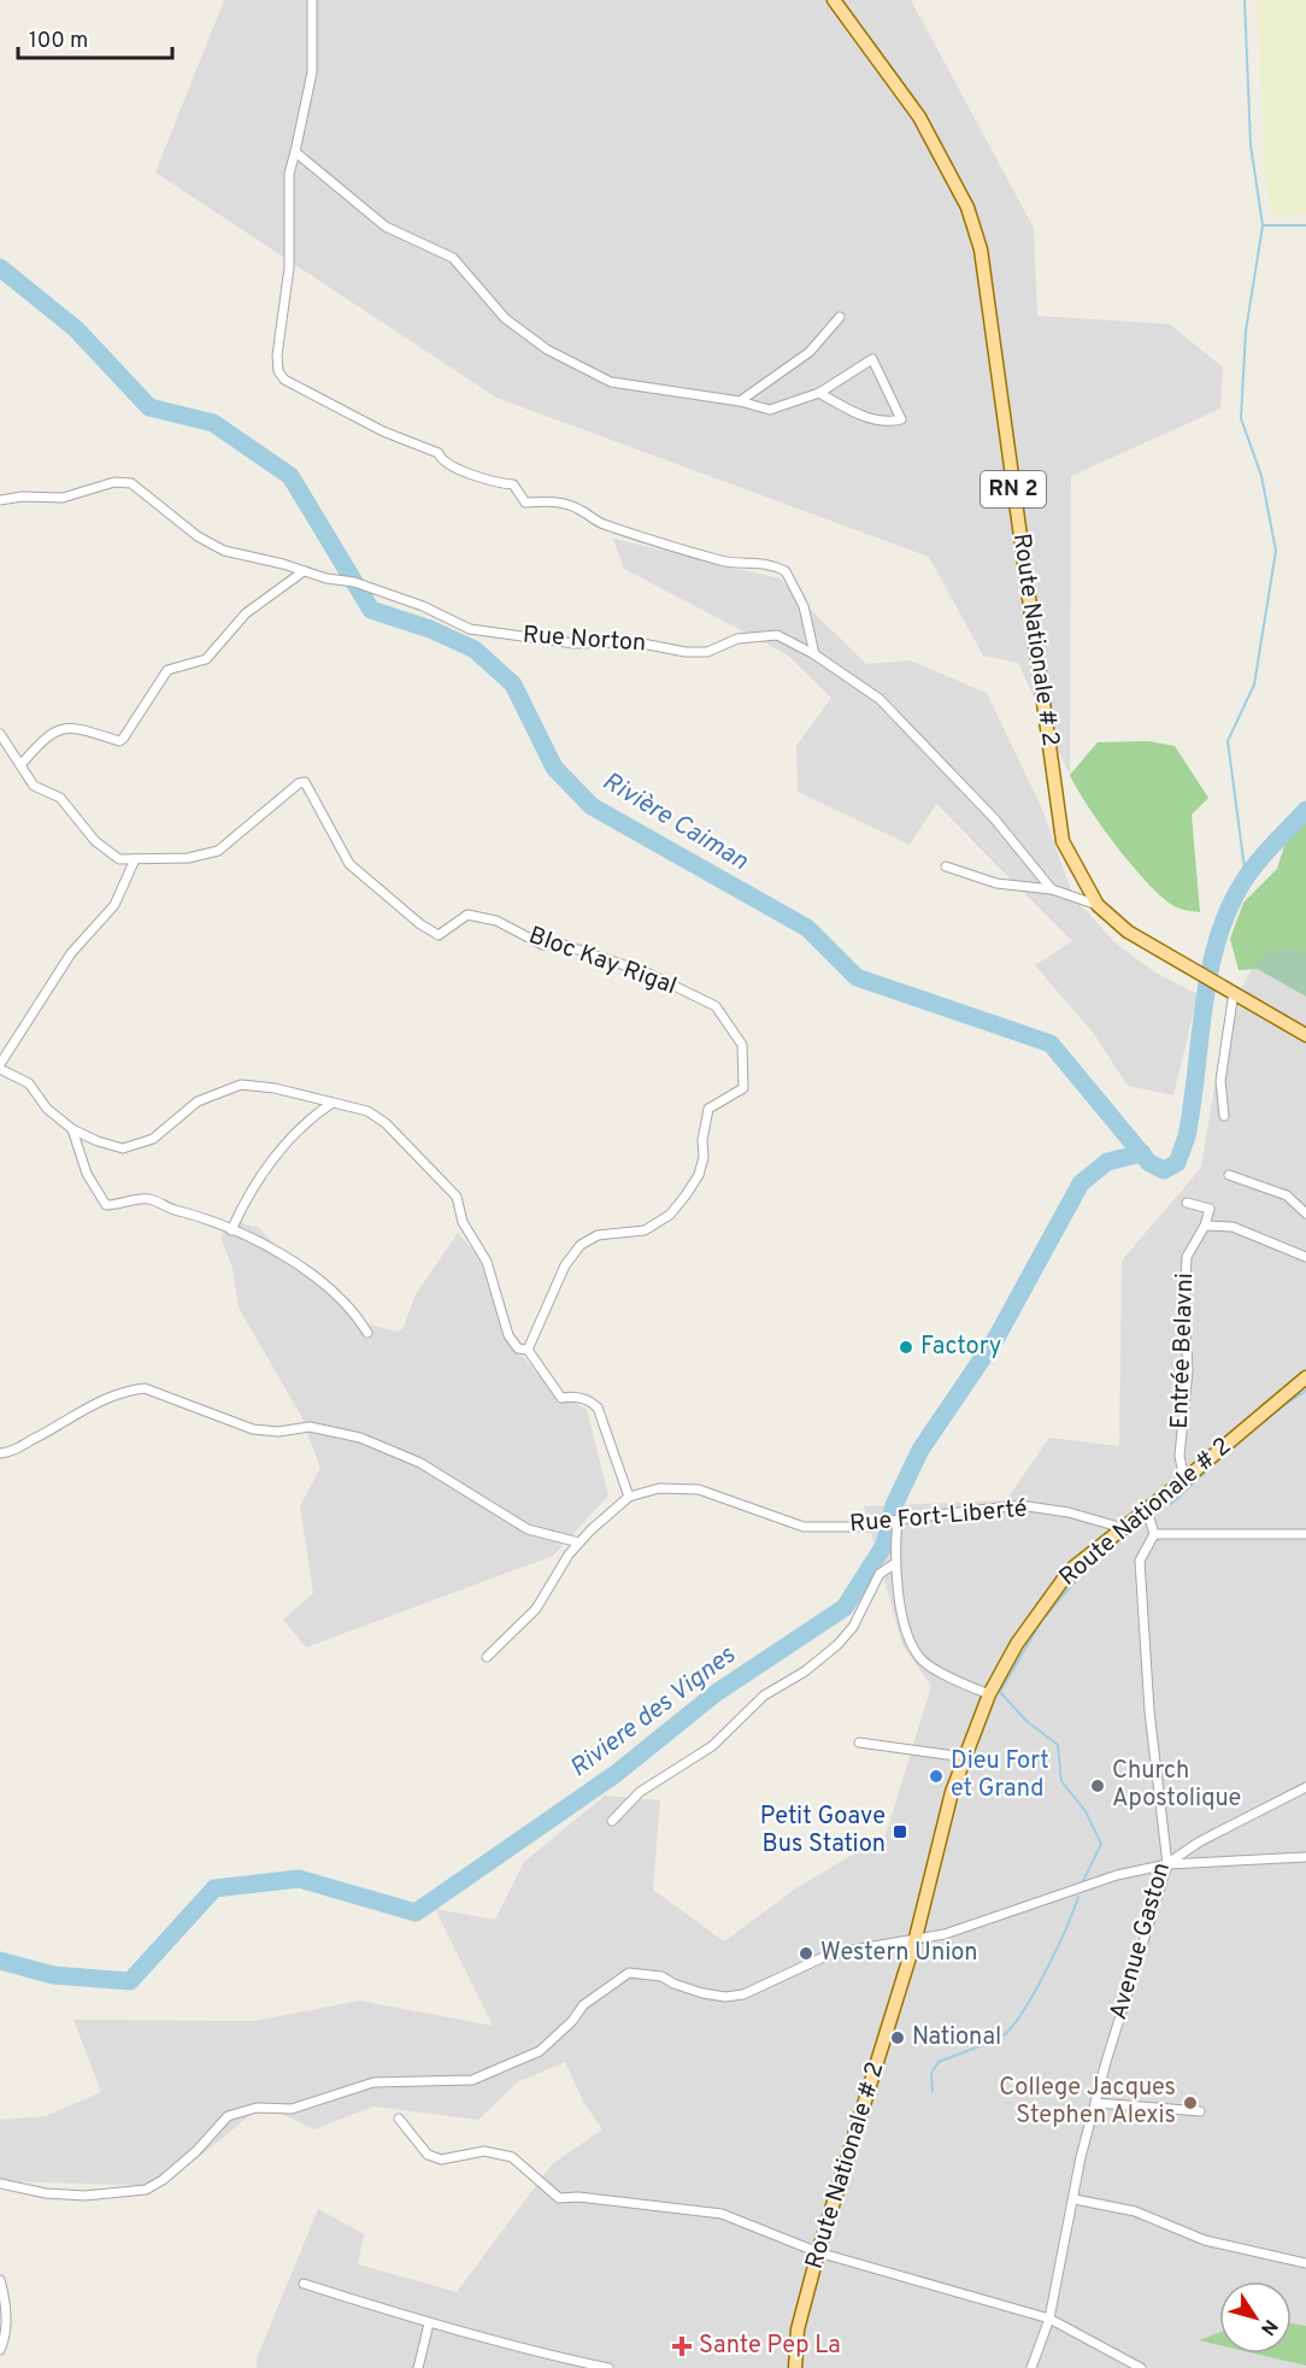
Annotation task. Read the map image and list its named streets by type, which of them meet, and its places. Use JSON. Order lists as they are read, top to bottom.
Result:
{
  "streets": {
    "main road": ["RN 2", "Route Nationale # 2"],
    "street": [
      "Rue Norton",
      "Bloc Kay Rigal",
      "Entrée Belavni",
      "Rue Fort-Liberté",
      "Avenue Gaston"
    ]
  },
  "crossings": [
    ["RN 2", "Route Nationale # 2"],
    ["Route Nationale # 2", "Entrée Belavni"],
    ["Route Nationale # 2", "Rue Fort-Liberté"]
  ],
  "water": ["Rivière Caiman", "Riviere des Vignes"],
  "places": {
    "other": [
      "Factory",
      "Dieu Fort et Grand",
      "Church Apostolique",
      "Western Union",
      "National",
      "College Jacques Stephen Alexis"
    ],
    "transit": ["Petit Goave Bus Station"],
    "health": ["Sante Pep La"]
  },
  "scale_bar": "100 m",
  "north": "bottom right"
}
